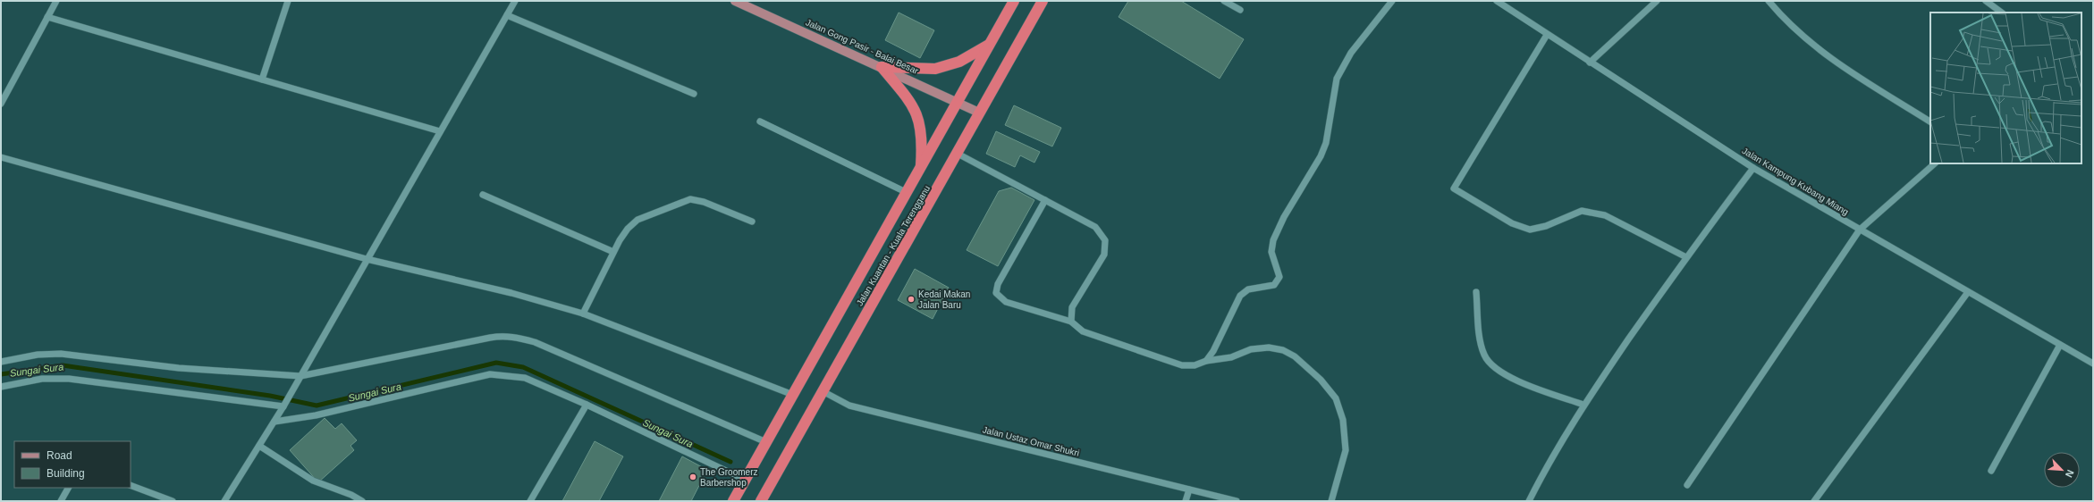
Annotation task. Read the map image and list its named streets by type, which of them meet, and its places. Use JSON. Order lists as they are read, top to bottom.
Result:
{
  "streets": {
    "highway": ["Jalan Kuantan - Kuala Terengganu"],
    "main road": ["Jalan Gong Pasir - Balai Besar"],
    "street": ["Jalan Kampung Kubang Miang", "Jalan Ustaz Omar Shukri"]
  },
  "crossings": [
    ["Jalan Gong Pasir - Balai Besar", "Jalan Kuantan - Kuala Terengganu"],
    ["Jalan Kuantan - Kuala Terengganu", "Jalan Ustaz Omar Shukri"]
  ],
  "water": ["Sungai Sura"],
  "places": ["Kedai Makan Jalan Baru", "The Groomerz Barbershop"],
  "legend": ["Road", "Building"],
  "north": "bottom right"
}
